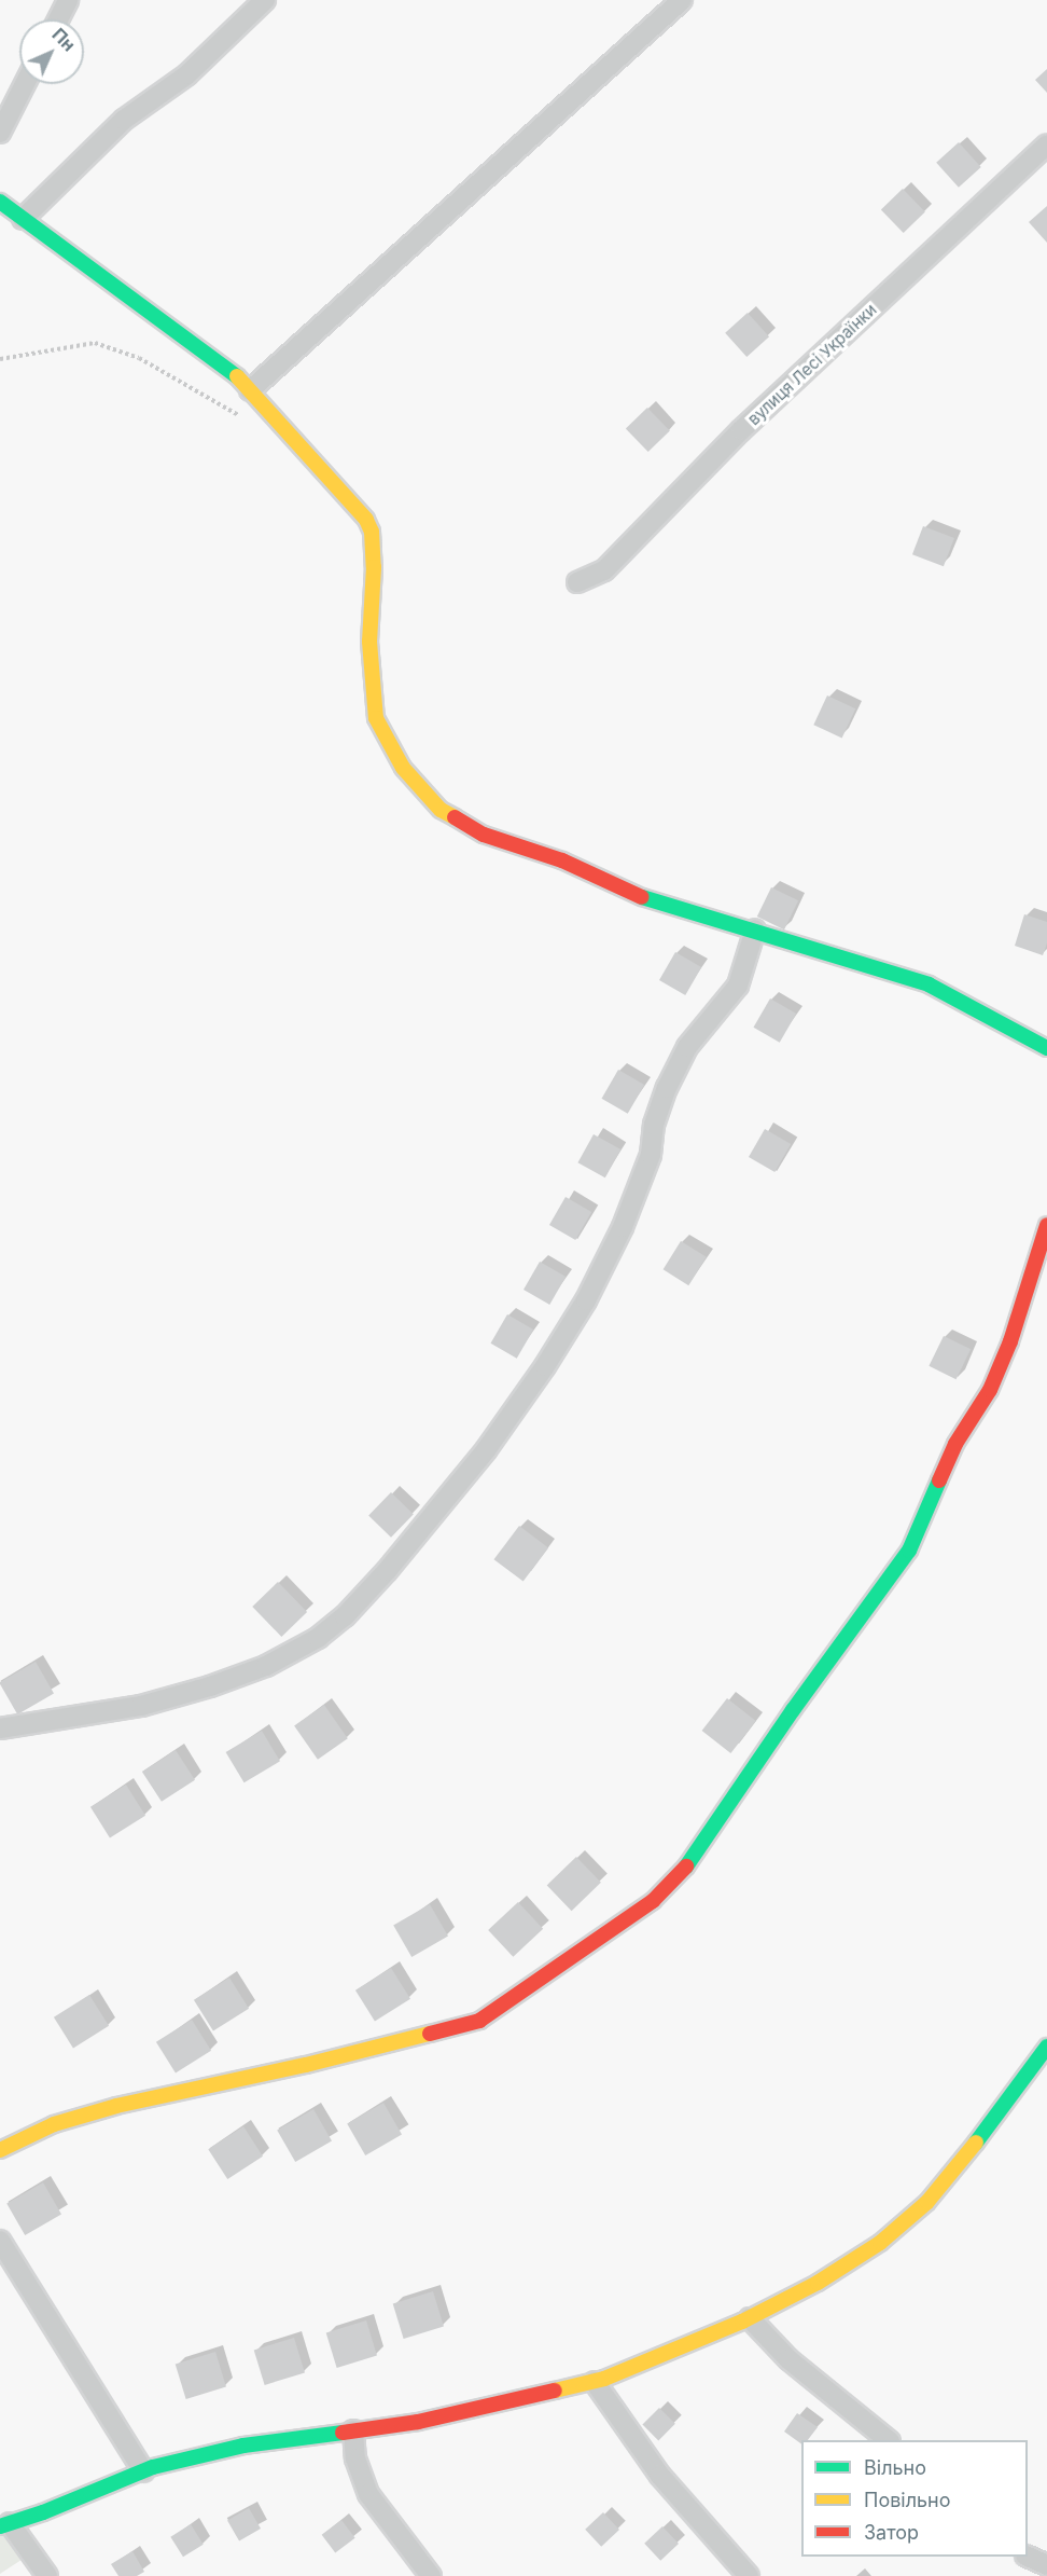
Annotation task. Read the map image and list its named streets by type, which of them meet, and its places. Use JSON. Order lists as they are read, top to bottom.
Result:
{
  "streets": {
    "street": ["вулиця Лесі Українки"]
  },
  "legend": ["Вільно", "Повільно", "Затор"],
  "north": "top right"
}
